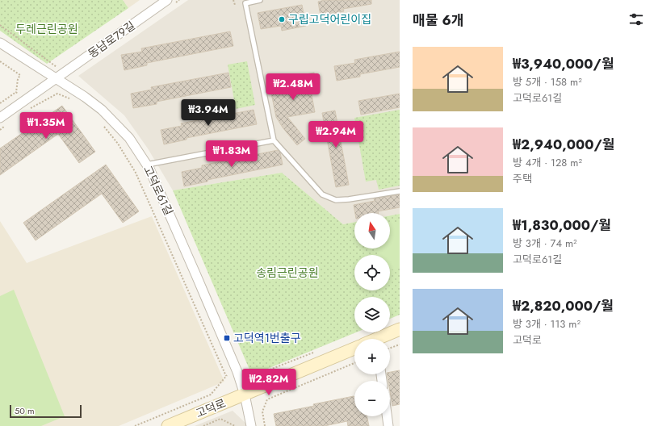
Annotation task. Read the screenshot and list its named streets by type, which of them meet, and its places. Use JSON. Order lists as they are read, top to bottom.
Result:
{
  "streets": {
    "main road": ["고덕로"],
    "street": ["동남로79길", "고덕로61길"]
  },
  "crossings": [
    ["동남로79길", "고덕로61길"],
    ["고덕로61길", "고덕로"]
  ],
  "parks": ["두레근린공원", "송림근린공원"],
  "places": {
    "other": ["구립고덕어린이집"],
    "transit": ["고덕역1번출구"]
  },
  "scale_bar": "50 m",
  "north": "top",
  "page": {
    "heading": "매물 6개",
    "list": [
      {
        "name": "₩3,940,000/월",
        "note": "방 5개 · 158 m² · 고덕로61길"
      },
      {
        "name": "₩2,940,000/월",
        "note": "방 4개 · 128 m² · 주택"
      },
      {
        "name": "₩1,830,000/월",
        "note": "방 3개 · 74 m² · 고덕로61길"
      },
      {
        "name": "₩2,820,000/월",
        "note": "방 3개 · 113 m² · 고덕로"
      }
    ],
    "price": [
      "₩2.48M",
      "₩3.94M",
      "₩1.35M",
      "₩2.94M",
      "₩1.83M",
      "₩2.82M"
    ],
    "map_buttons": ["+", "−"],
    "scale": "50 m"
  }
}
